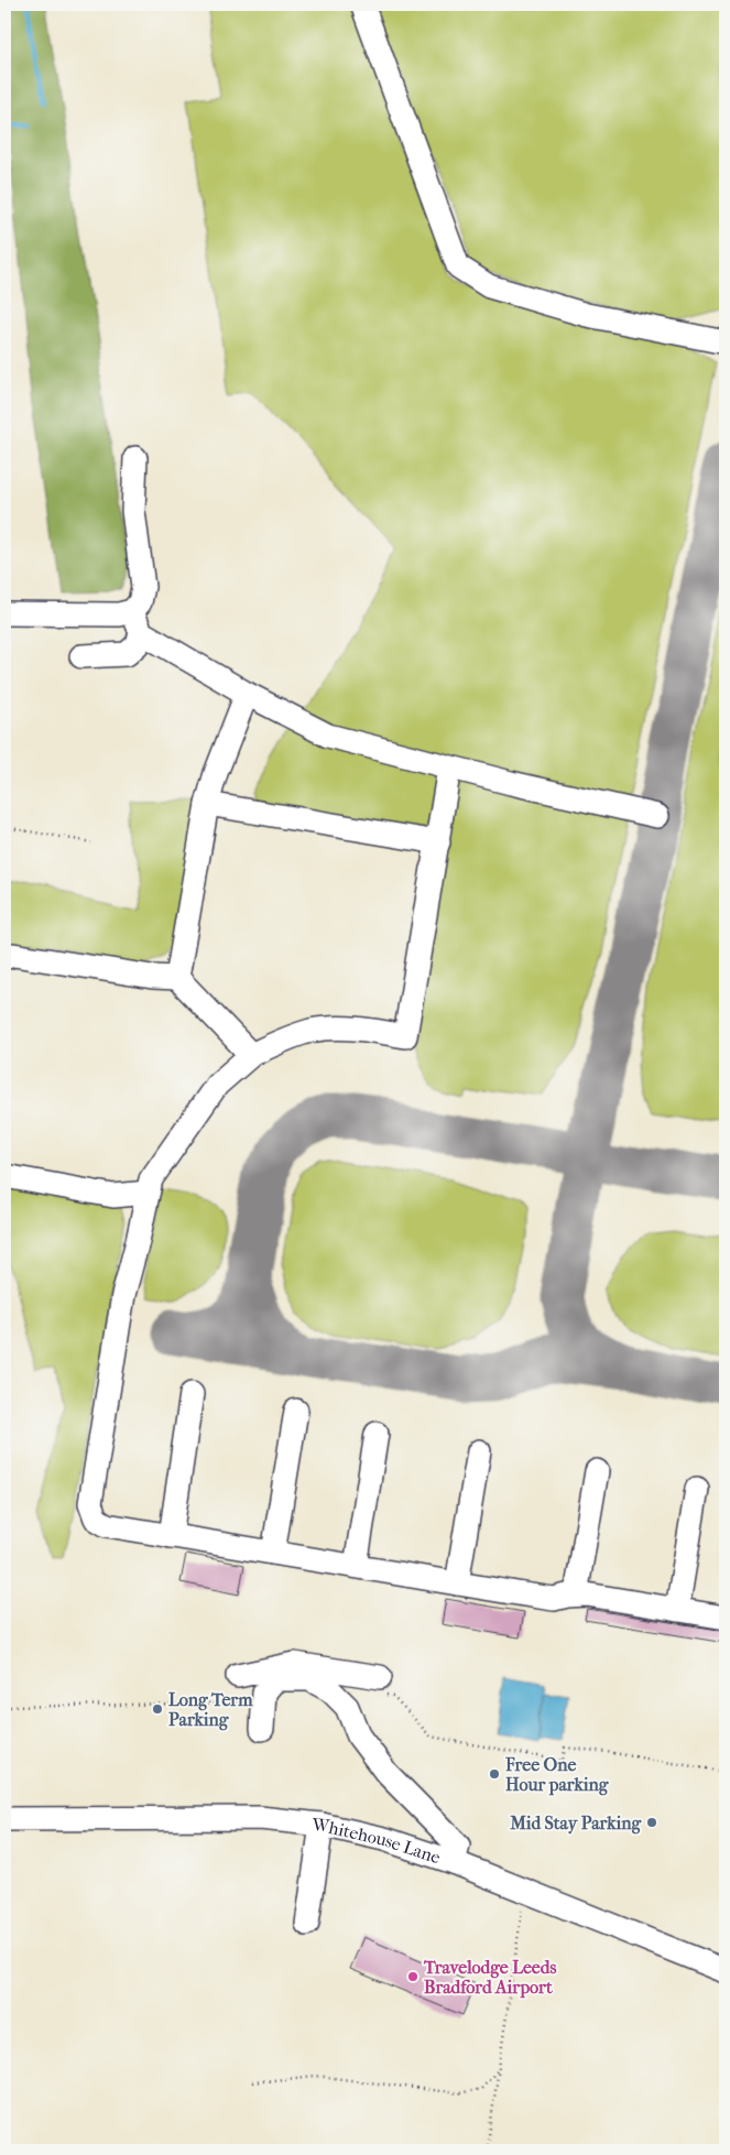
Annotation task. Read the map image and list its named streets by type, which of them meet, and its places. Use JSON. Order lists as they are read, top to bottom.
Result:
{
  "streets": {
    "street": ["Whitehouse Lane"]
  },
  "places": [
    "Long Term Parking",
    "Free One Hour parking",
    "Mid Stay Parking",
    "Travelodge Leeds Bradford Airport"
  ]
}
